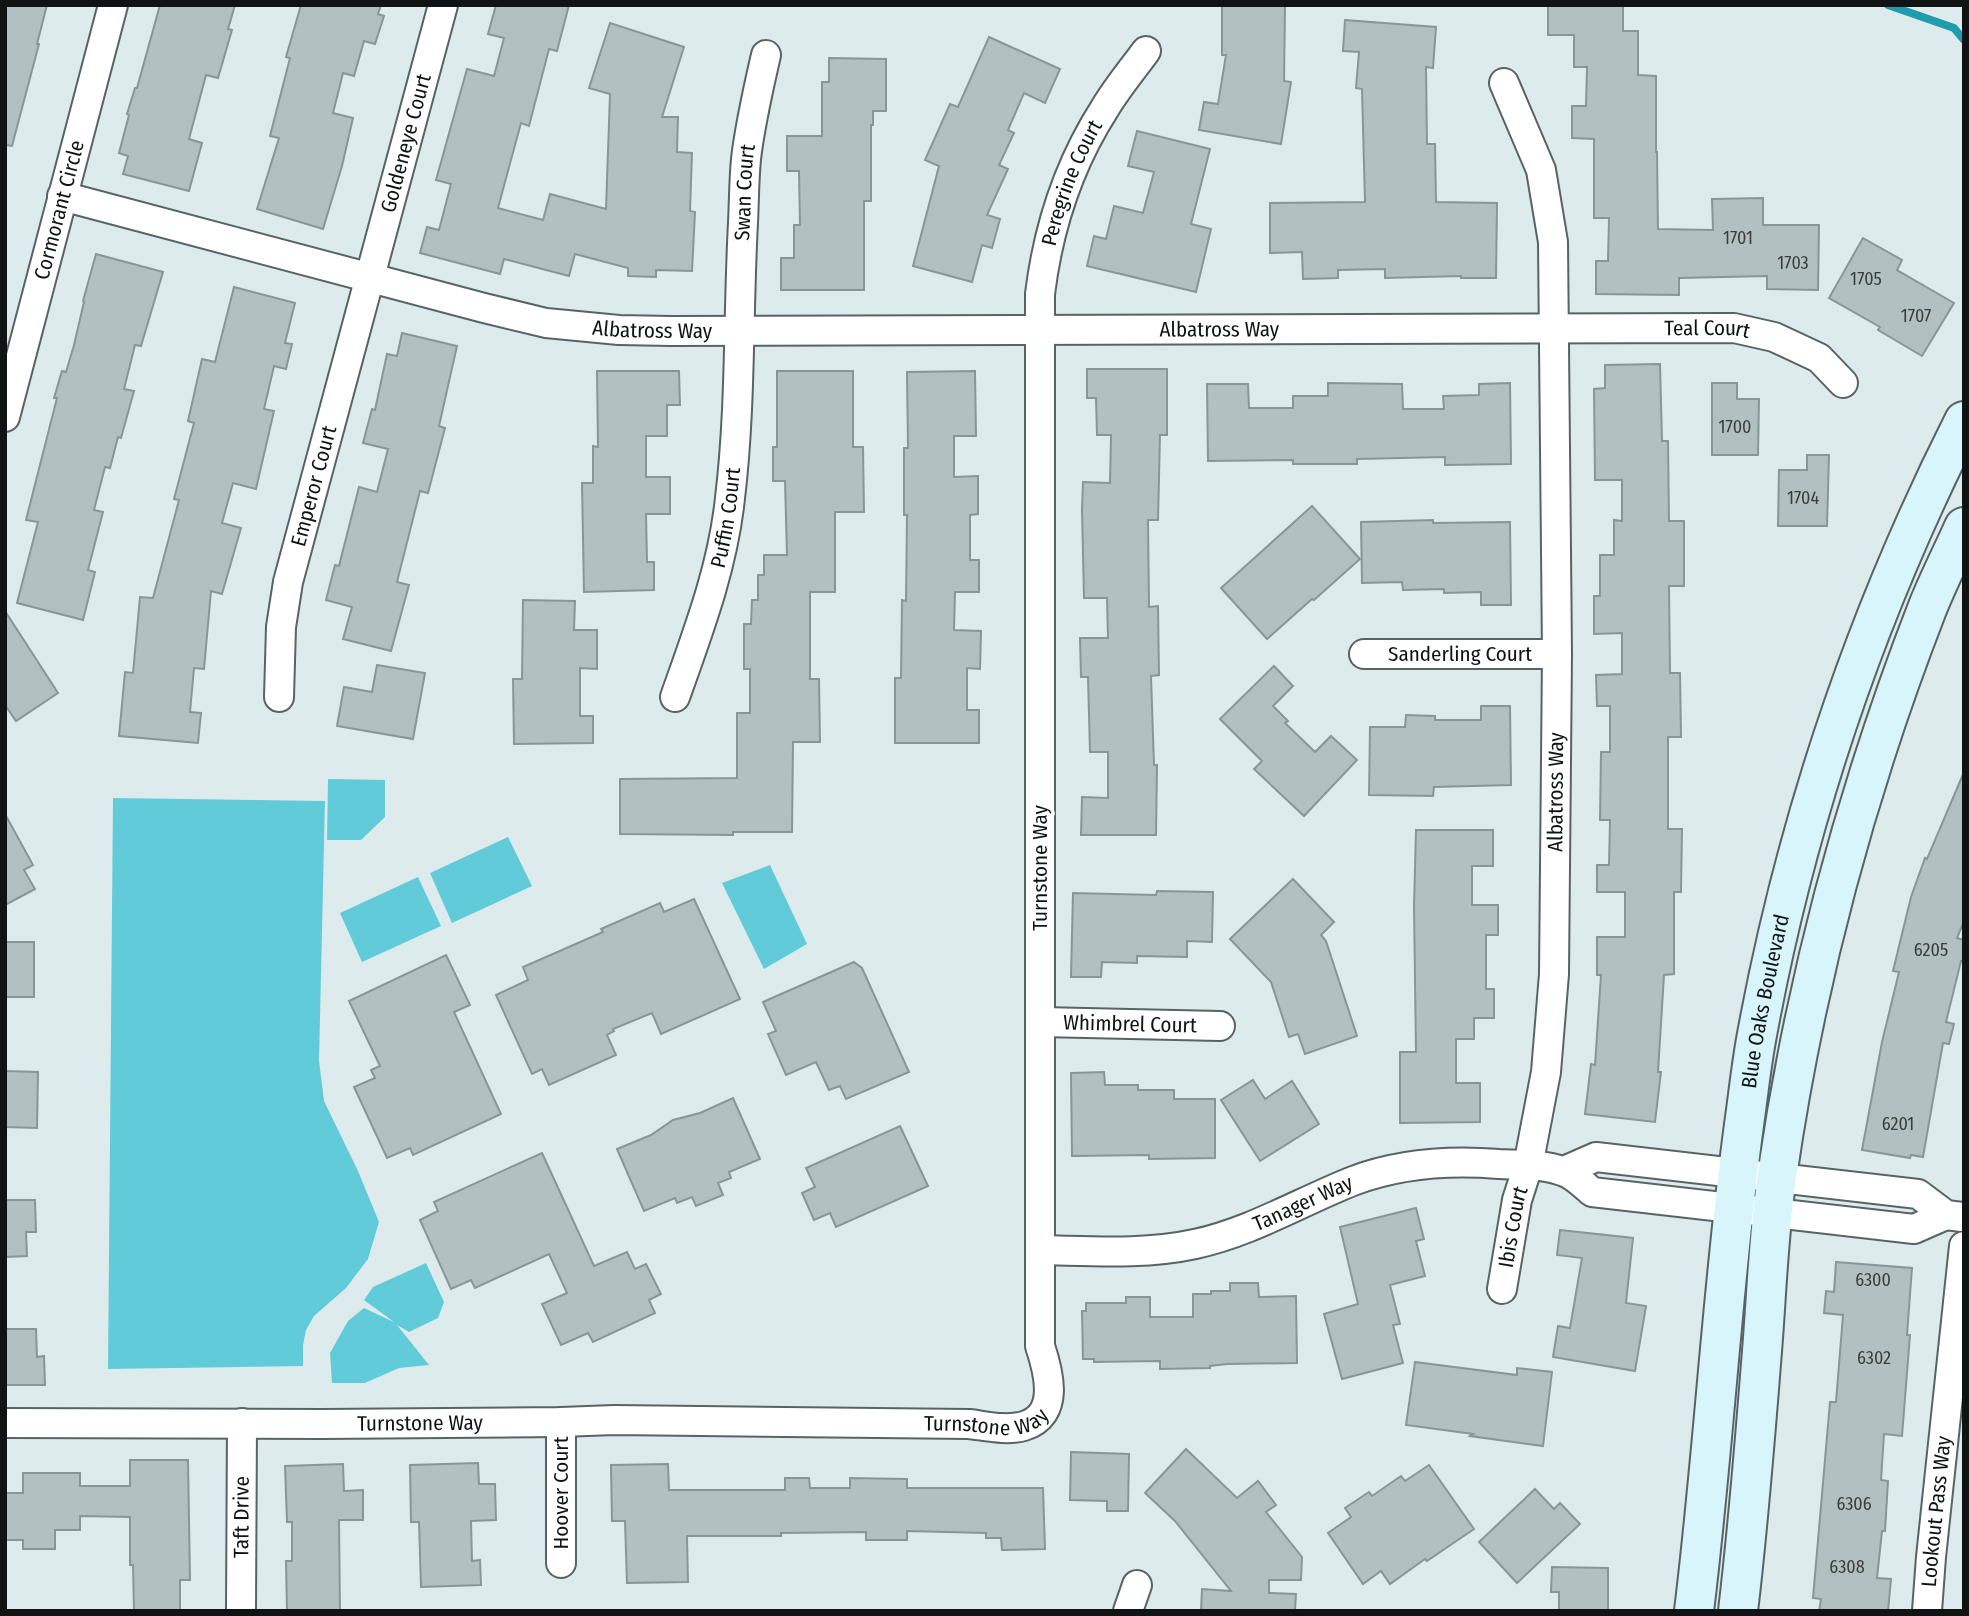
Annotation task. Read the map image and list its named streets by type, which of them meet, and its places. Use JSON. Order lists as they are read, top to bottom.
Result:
{
  "streets": {
    "main road": ["Blue Oaks Boulevard"],
    "street": [
      "Goldeneye Court",
      "Peregrine Court",
      "Swan Court",
      "Cormorant Circle",
      "Albatross Way",
      "Teal Court",
      "Emperor Court",
      "Puffin Court",
      "Sanderling Court",
      "Turnstone Way",
      "Whimbrel Court",
      "Tanager Way",
      "Ibis Court",
      "Hoover Court",
      "Lookout Pass Way",
      "Taft Drive"
    ]
  },
  "crossings": [
    ["Goldeneye Court", "Albatross Way"],
    ["Goldeneye Court", "Emperor Court"],
    ["Peregrine Court", "Albatross Way"],
    ["Peregrine Court", "Turnstone Way"],
    ["Swan Court", "Albatross Way"],
    ["Swan Court", "Puffin Court"],
    ["Cormorant Circle", "Albatross Way"],
    ["Albatross Way", "Teal Court"],
    ["Albatross Way", "Emperor Court"],
    ["Albatross Way", "Puffin Court"],
    ["Albatross Way", "Sanderling Court"],
    ["Albatross Way", "Turnstone Way"],
    ["Albatross Way", "Tanager Way"],
    ["Albatross Way", "Ibis Court"],
    ["Turnstone Way", "Whimbrel Court"],
    ["Turnstone Way", "Tanager Way"],
    ["Turnstone Way", "Hoover Court"],
    ["Turnstone Way", "Taft Drive"],
    ["Blue Oaks Boulevard", "Tanager Way"],
    ["Tanager Way", "Ibis Court"]
  ],
  "house_numbers": [
    "1701",
    "1703",
    "1705",
    "1707",
    "1700",
    "1704",
    "6205",
    "6201",
    "6300",
    "6302",
    "6306",
    "6308"
  ]
}
